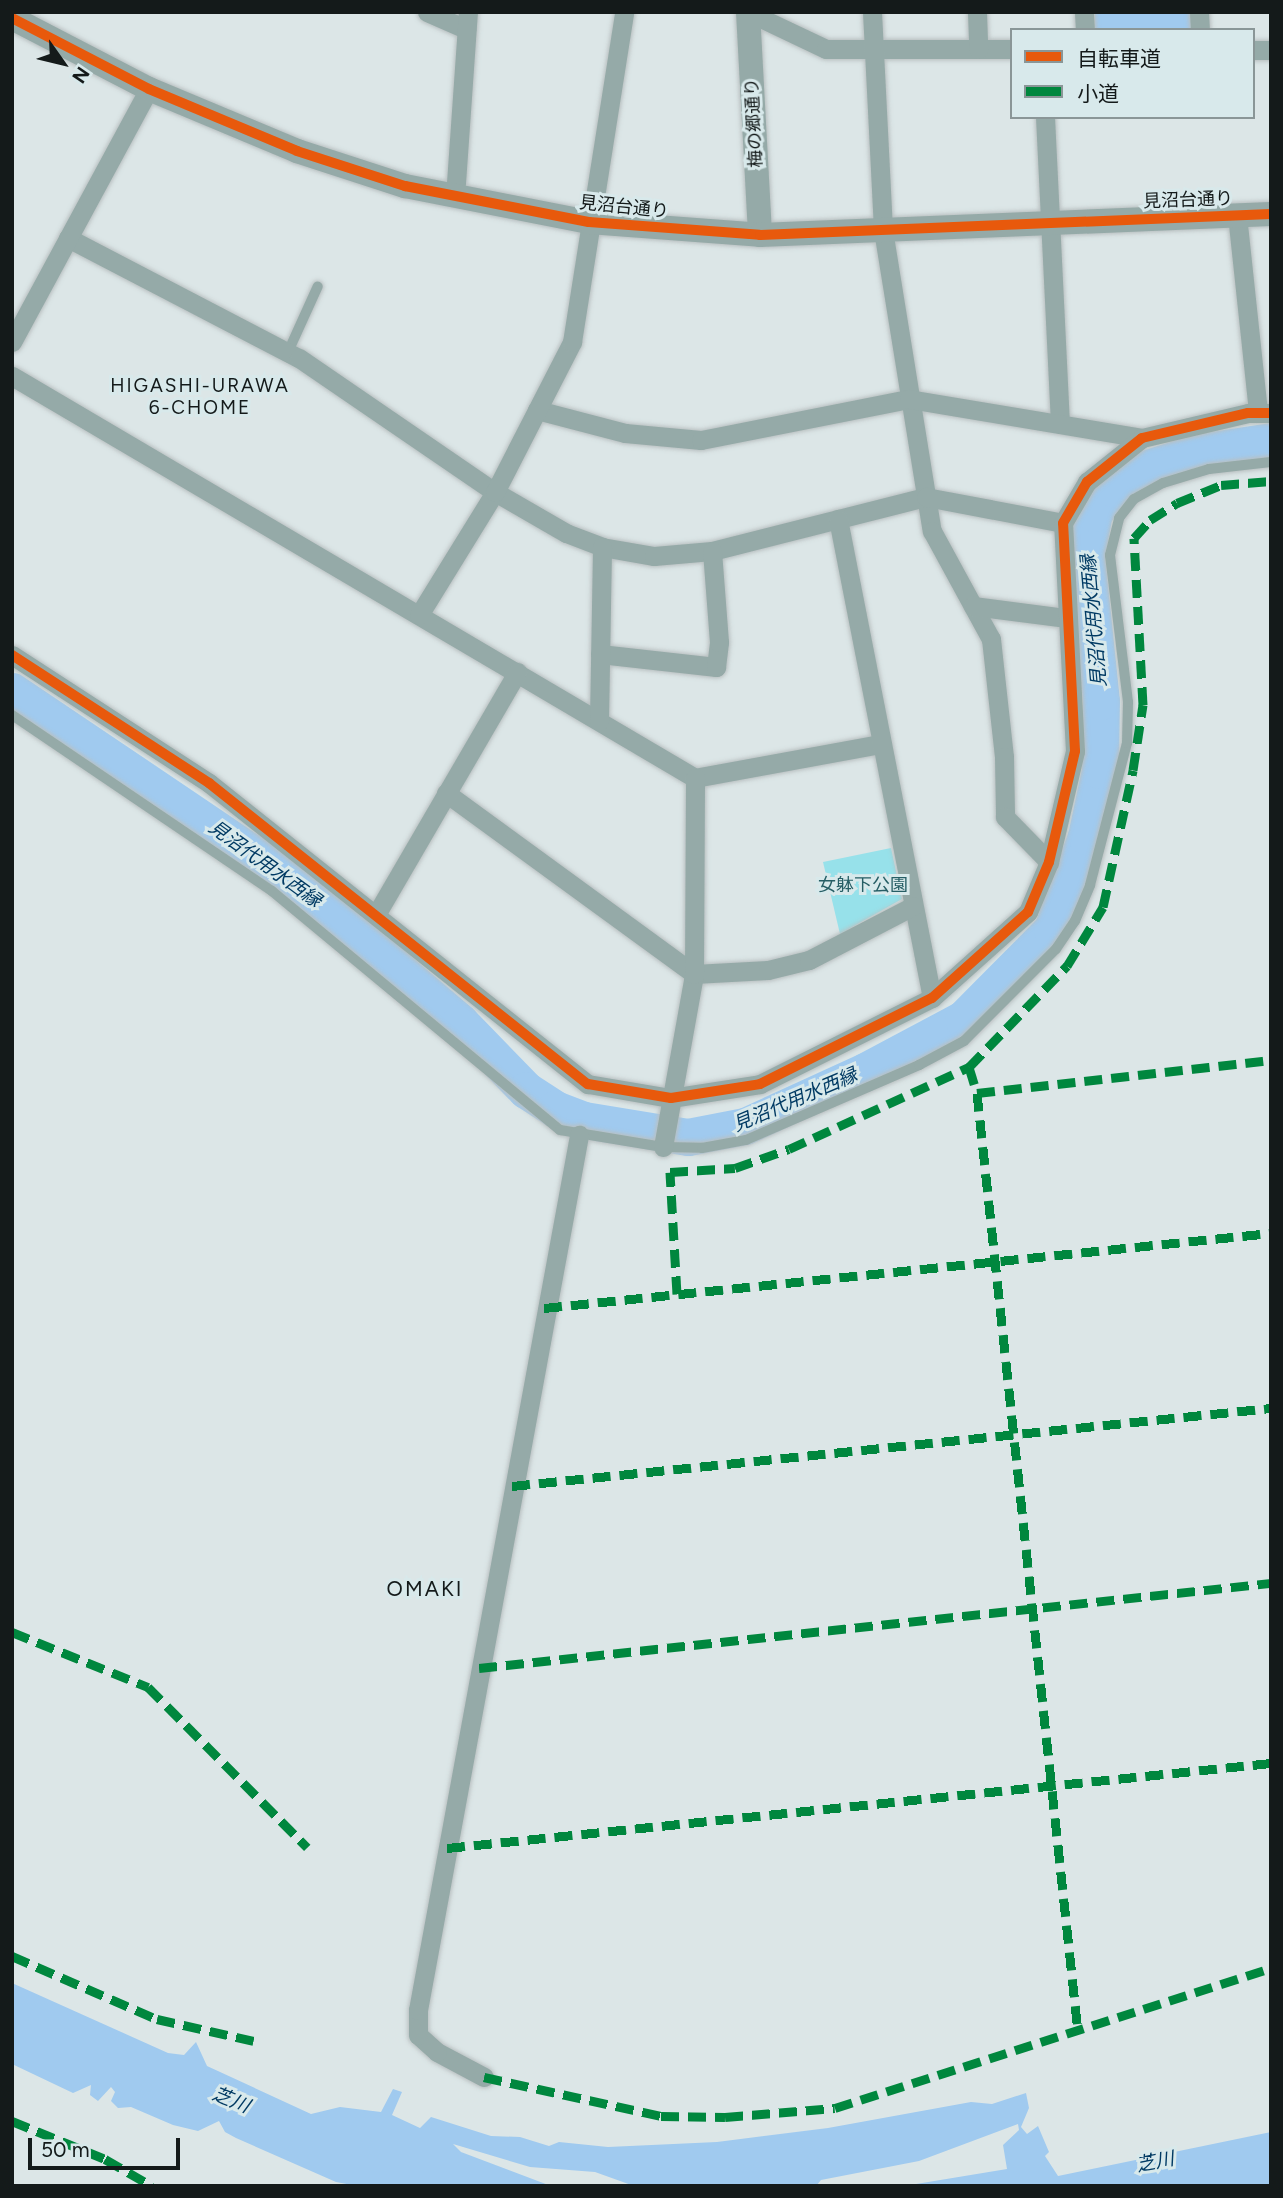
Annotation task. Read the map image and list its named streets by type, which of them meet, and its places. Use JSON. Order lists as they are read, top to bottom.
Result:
{
  "streets": {
    "street": ["梅の郷通り", "見沼台通り"]
  },
  "crossings": [
    ["梅の郷通り", "見沼台通り"]
  ],
  "districts": ["HIGASHI-URAWA 6-CHOME", "OMAKI"],
  "water": ["見沼代用水西縁", "芝川"],
  "parks": ["女躰下公園"],
  "legend": ["自転車道", "小道"],
  "scale_bar": "50 m",
  "north": "bottom right"
}
